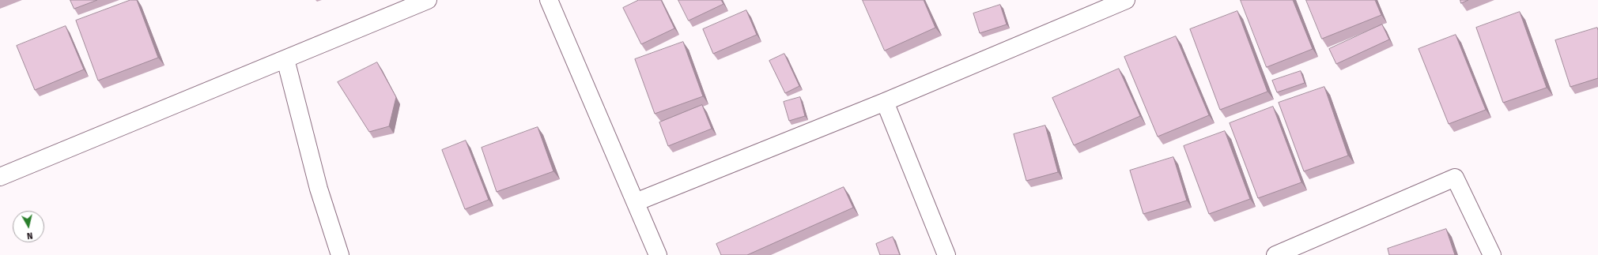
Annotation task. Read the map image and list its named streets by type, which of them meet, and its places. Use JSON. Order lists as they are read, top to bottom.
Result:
{
  "north": "bottom"
}
